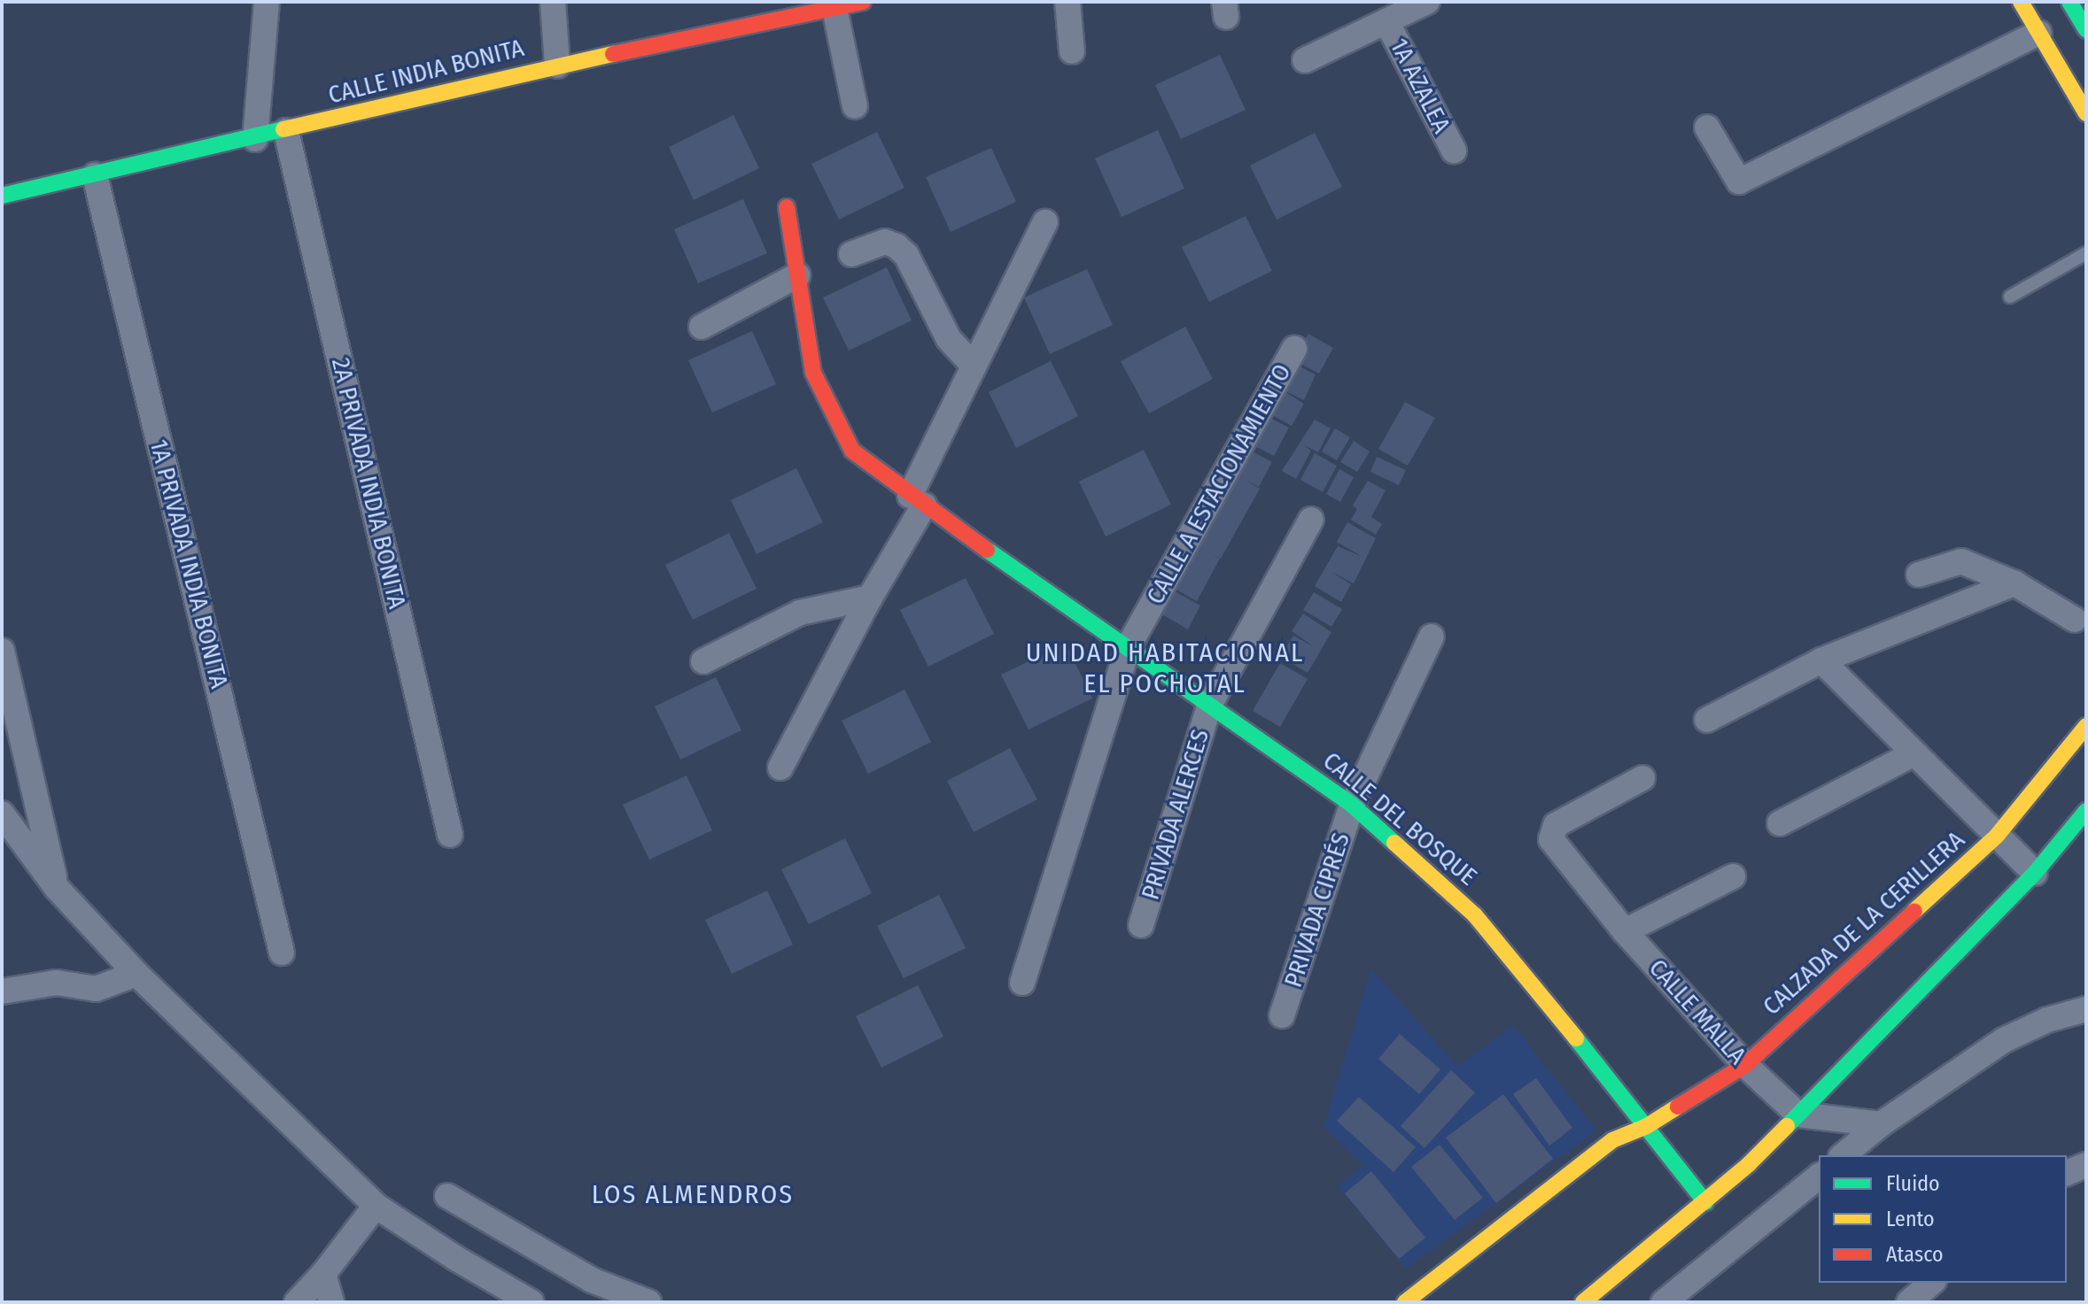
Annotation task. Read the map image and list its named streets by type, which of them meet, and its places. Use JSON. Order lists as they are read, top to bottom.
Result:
{
  "streets": {
    "street": [
      "CALLE INDIA BONITA",
      "1A AZALEA",
      "2A PRIVADA INDIA BONITA",
      "CALLE A ESTACIONAMIENTO",
      "1A PRIVADA INDIA BONITA",
      "PRIVADA ALERCES",
      "CALLE DEL BOSQUE",
      "PRIVADA CIPRÉS",
      "CALZADA DE LA CERILLERA",
      "CALLE MALLA"
    ]
  },
  "crossings": [
    ["CALLE INDIA BONITA", "2A PRIVADA INDIA BONITA"],
    ["CALLE INDIA BONITA", "1A PRIVADA INDIA BONITA"],
    ["CALLE A ESTACIONAMIENTO", "CALLE DEL BOSQUE"],
    ["PRIVADA ALERCES", "CALLE DEL BOSQUE"],
    ["CALLE DEL BOSQUE", "PRIVADA CIPRÉS"],
    ["CALLE DEL BOSQUE", "CALZADA DE LA CERILLERA"],
    ["CALZADA DE LA CERILLERA", "CALLE MALLA"]
  ],
  "districts": ["UNIDAD HABITACIONAL EL POCHOTAL", "LOS ALMENDROS"],
  "legend": ["Fluido", "Lento", "Atasco"]
}
